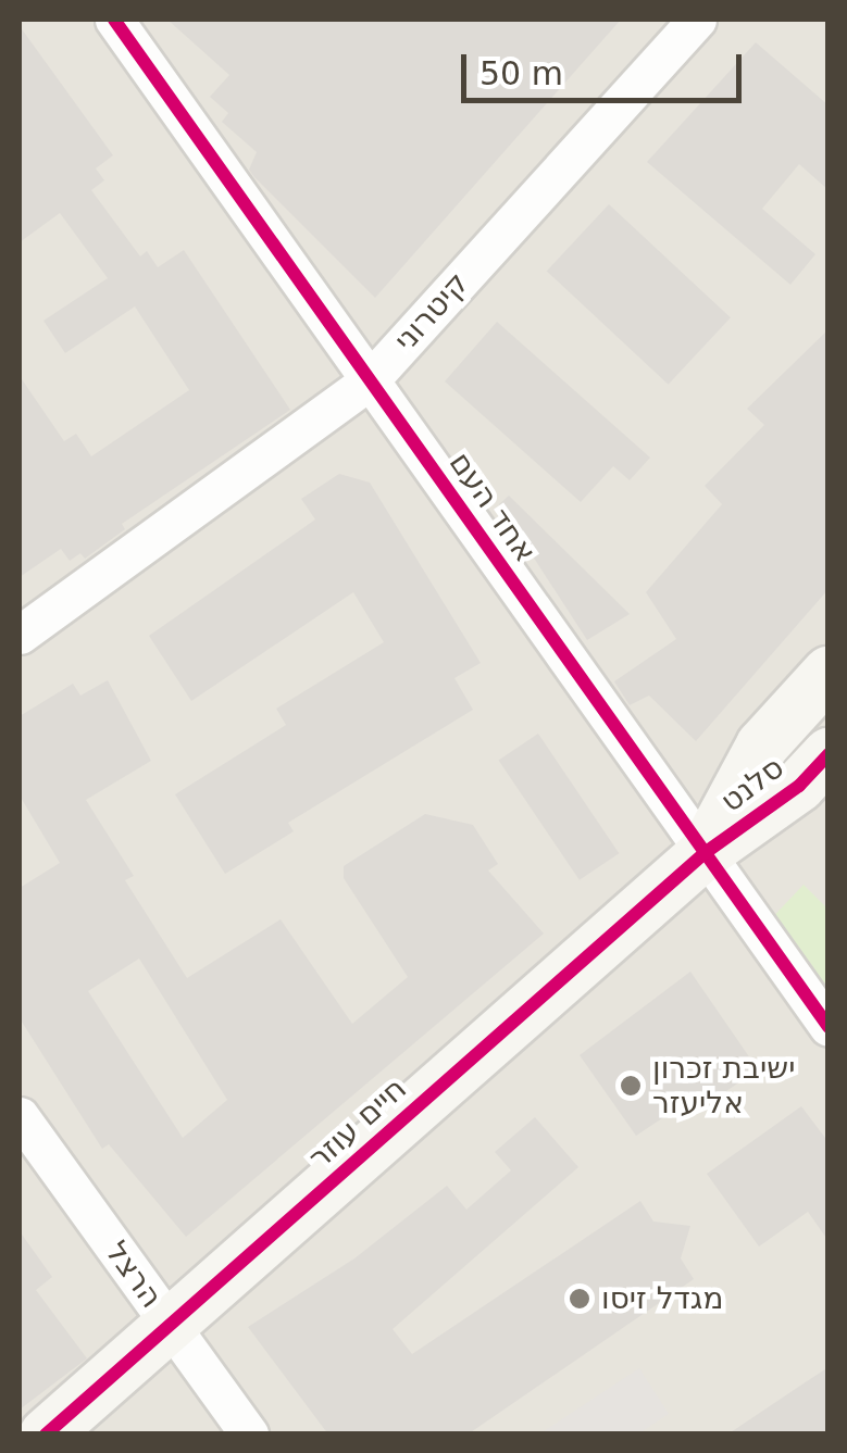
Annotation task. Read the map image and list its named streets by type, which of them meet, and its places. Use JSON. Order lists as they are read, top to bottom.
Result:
{
  "streets": {
    "street": [
      "קיטרוני",
      "אחד העם",
      "סלנט",
      "חיים עוזר",
      "הרצל"
    ]
  },
  "crossings": [
    ["קיטרוני", "אחד העם"],
    ["אחד העם", "סלנט"],
    ["אחד העם", "חיים עוזר"],
    ["סלנט", "חיים עוזר"],
    ["חיים עוזר", "הרצל"]
  ],
  "places": ["ישיבת זכרון אליעזר", "מגדל זיסו"],
  "scale_bar": "50 m"
}
